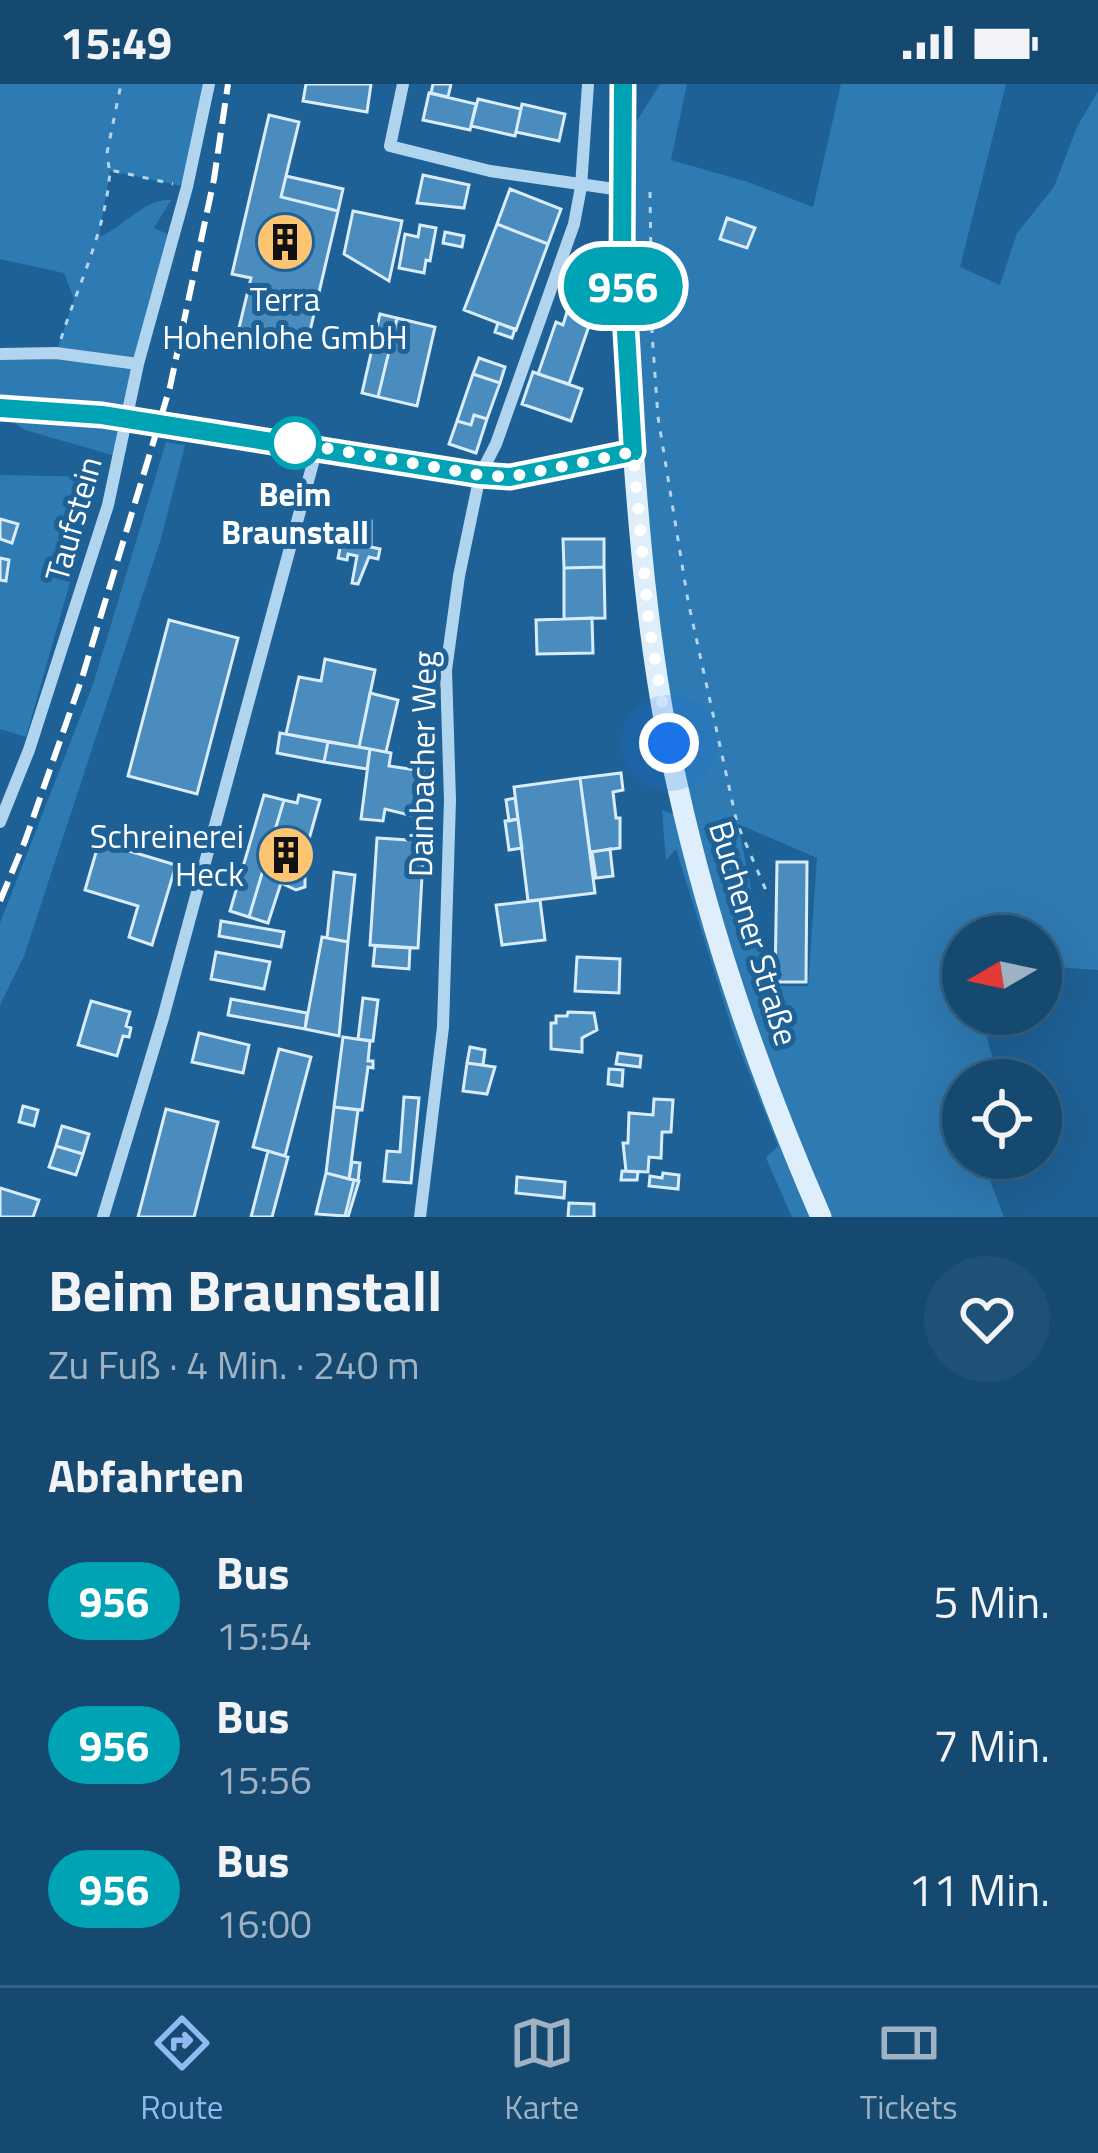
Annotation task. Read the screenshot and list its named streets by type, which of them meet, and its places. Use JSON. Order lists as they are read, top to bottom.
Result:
{
  "streets": {
    "main road": ["Buchener Straße"],
    "street": ["Taufstein", "Dainbacher Weg"]
  },
  "places": {
    "building": ["Terra Hohenlohe GmbH", "Schreinerei Heck"],
    "other": ["Beim Braunstall"]
  },
  "lines": ["bus line 956"],
  "north": "left",
  "page": {
    "status": "15:49",
    "on_map": "956",
    "heading": [
      ["Beim Braunstall", "Zu Fuß · 4 Min. · 240 m"],
      "Abfahrten"
    ],
    "list": [
      {
        "mark": "956",
        "name": "Bus",
        "note": "15:54",
        "value": "5 Min."
      },
      {
        "mark": "956",
        "name": "Bus",
        "note": "15:56",
        "value": "7 Min."
      },
      {
        "mark": "956",
        "name": "Bus",
        "note": "16:00",
        "value": "11 Min."
      }
    ],
    "tabs": ["Route", "Karte", "Tickets"]
  }
}
